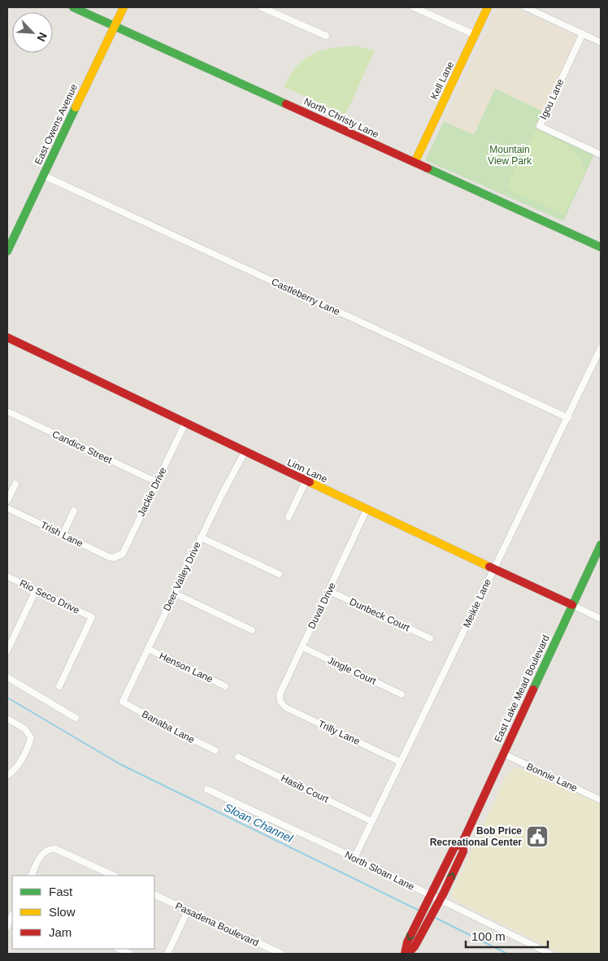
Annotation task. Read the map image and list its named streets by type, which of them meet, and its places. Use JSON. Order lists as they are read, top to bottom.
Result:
{
  "streets": {
    "street": [
      "Kell Lane",
      "Igou Lane",
      "North Christy Lane",
      "East Owens Avenue",
      "Castleberry Lane",
      "Candice Street",
      "Linn Lane",
      "Jackie Drive",
      "Trish Lane",
      "Deer Valley Drive",
      "Rio Seco Drive",
      "Meikle Lane",
      "Duval Drive",
      "Dunbeck Court",
      "Henson Lane",
      "Jingle Court",
      "East Lake Mead Boulevard",
      "Banaba Lane",
      "Trilly Lane",
      "Bonnie Lane",
      "Hasib Court",
      "North Sloan Lane",
      "Pasadena Boulevard"
    ]
  },
  "crossings": [
    ["Kell Lane", "North Christy Lane"],
    ["North Christy Lane", "East Owens Avenue"],
    ["East Owens Avenue", "Castleberry Lane"],
    ["Castleberry Lane", "Meikle Lane"],
    ["Candice Street", "Jackie Drive"],
    ["Linn Lane", "Jackie Drive"],
    ["Linn Lane", "Deer Valley Drive"],
    ["Linn Lane", "Meikle Lane"],
    ["Linn Lane", "Duval Drive"],
    ["Linn Lane", "East Lake Mead Boulevard"],
    ["Jackie Drive", "Trish Lane"],
    ["Deer Valley Drive", "Henson Lane"],
    ["Deer Valley Drive", "Banaba Lane"],
    ["Meikle Lane", "Trilly Lane"],
    ["Meikle Lane", "Hasib Court"],
    ["Meikle Lane", "North Sloan Lane"],
    ["Duval Drive", "Dunbeck Court"],
    ["Duval Drive", "Jingle Court"],
    ["Duval Drive", "Trilly Lane"],
    ["East Lake Mead Boulevard", "Bonnie Lane"],
    ["East Lake Mead Boulevard", "North Sloan Lane"]
  ],
  "water": ["Sloan Channel"],
  "parks": ["Mountain View Park"],
  "places": {
    "public building": ["Bob Price Recreational Center"]
  },
  "legend": ["Fast", "Slow", "Jam"],
  "scale_bar": "100 m",
  "north": "bottom right"
}
